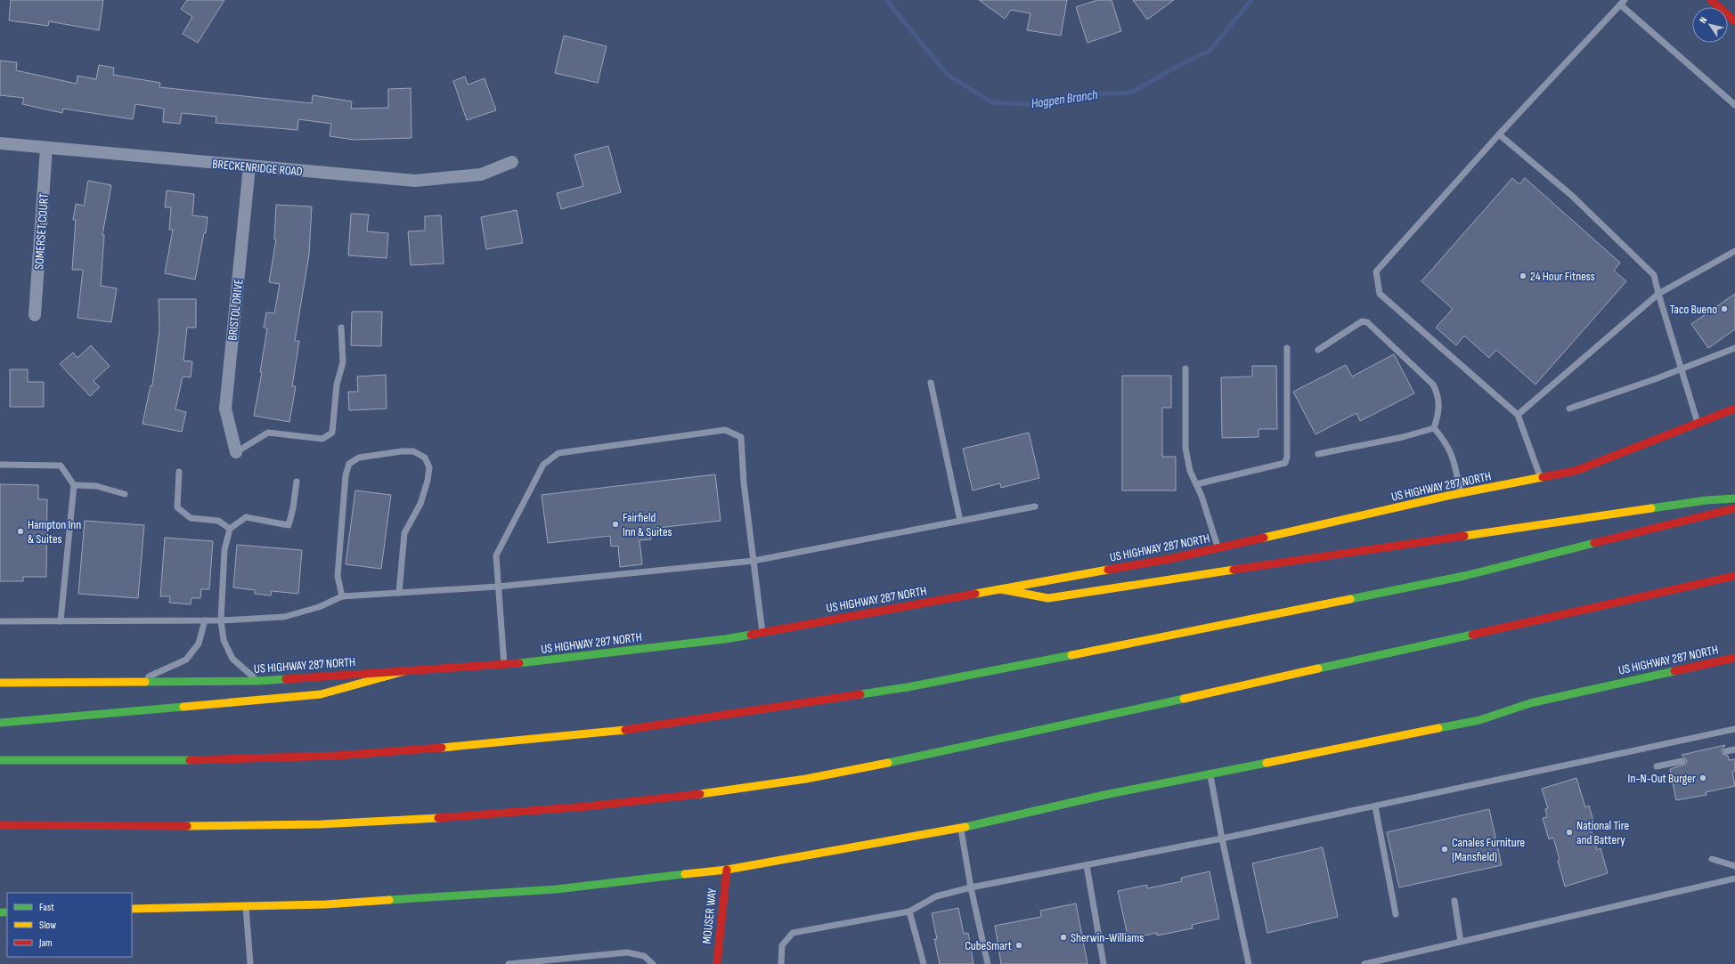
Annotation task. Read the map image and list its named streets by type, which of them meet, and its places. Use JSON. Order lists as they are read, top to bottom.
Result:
{
  "streets": {
    "main road": ["US HIGHWAY 287 NORTH", "MOUSER WAY"],
    "street": ["BRECKENRIDGE ROAD", "SOMERSET COURT", "BRISTOL DRIVE"]
  },
  "crossings": [
    ["BRECKENRIDGE ROAD", "SOMERSET COURT"],
    ["BRECKENRIDGE ROAD", "BRISTOL DRIVE"],
    ["US HIGHWAY 287 NORTH", "MOUSER WAY"]
  ],
  "water": ["Hogpen Branch"],
  "places": [
    "24 Hour Fitness",
    "Taco Bueno",
    "Fairfield Inn & Suites",
    "Hampton Inn & Suites",
    "In-N-Out Burger",
    "National Tire and Battery",
    "Canales Furniture (Mansfield)",
    "Sherwin-Williams",
    "CubeSmart"
  ],
  "legend": ["Fast", "Slow", "Jam"],
  "north": "top left"
}
